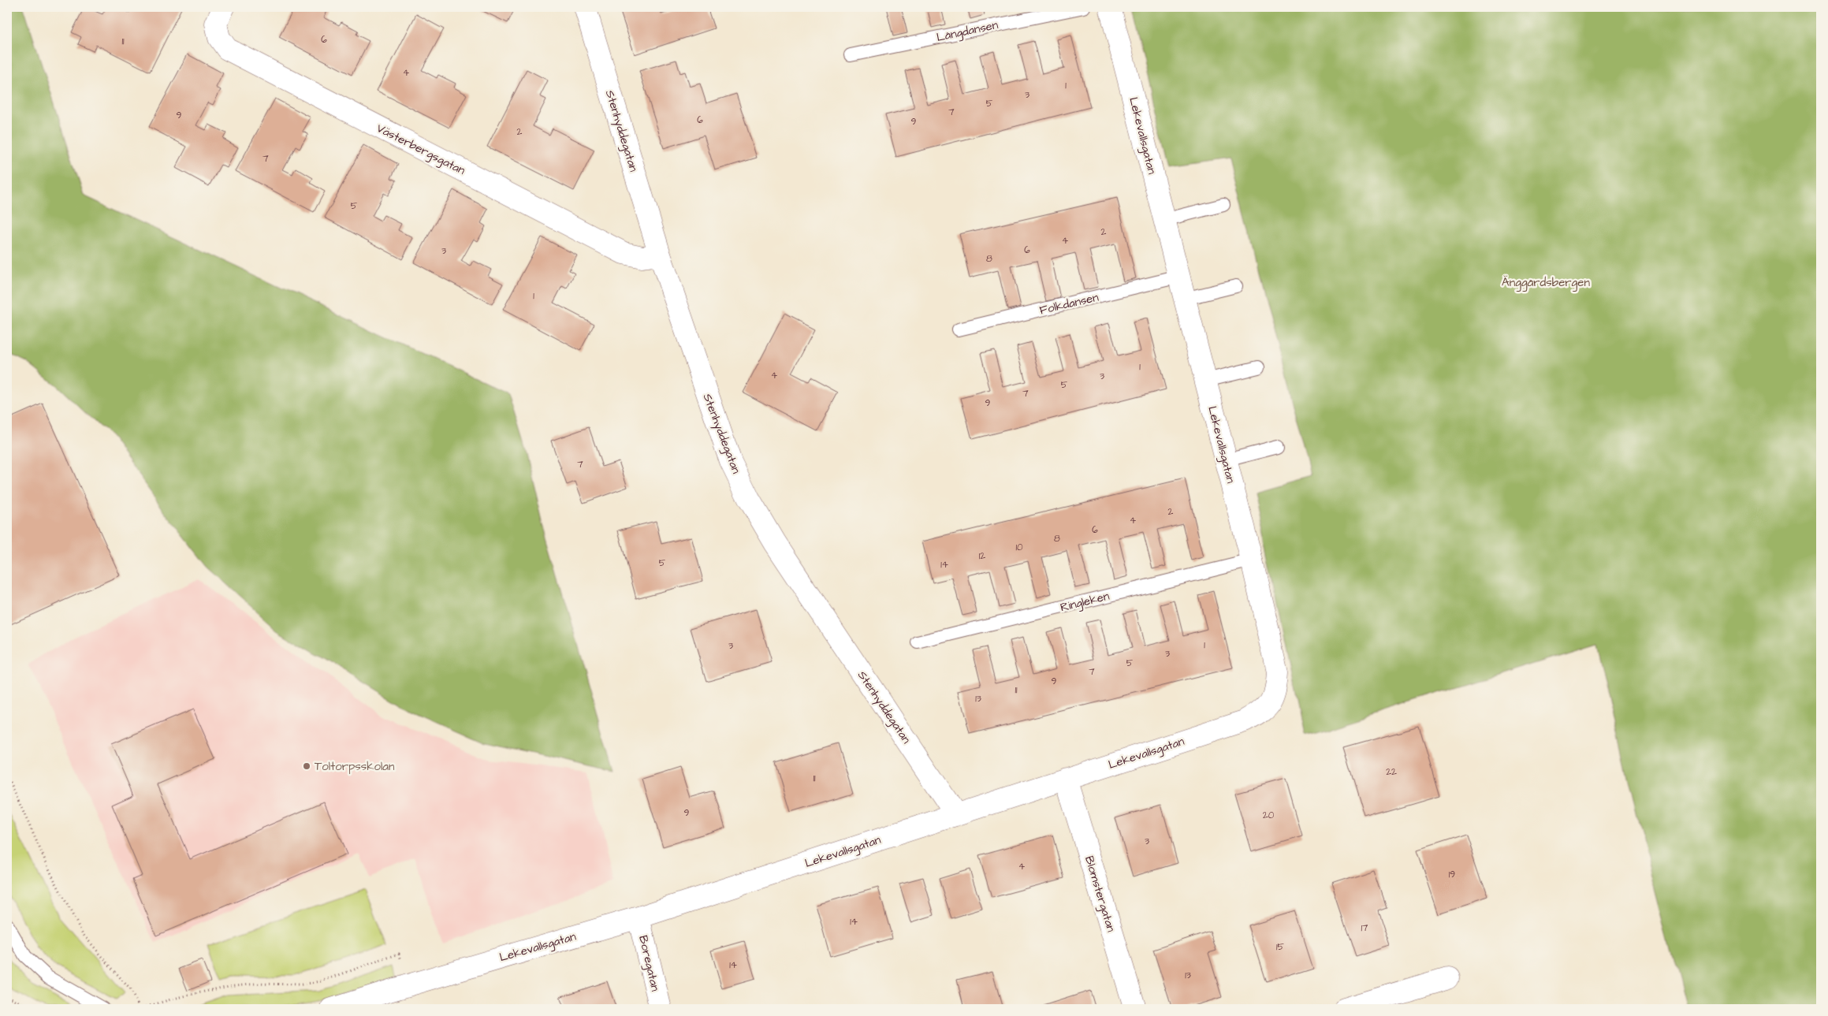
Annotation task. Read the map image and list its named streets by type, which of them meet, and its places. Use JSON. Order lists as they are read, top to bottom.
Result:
{
  "streets": {
    "street": [
      "Stenhyddegatan",
      "Lekevallsgatan",
      "Västerbergsgatan",
      "Blomstergatan",
      "Boregatan"
    ],
    "lane": ["Långdansen", "Folkdansen", "Ringleken"]
  },
  "crossings": [
    ["Stenhyddegatan", "Lekevallsgatan"],
    ["Stenhyddegatan", "Västerbergsgatan"],
    ["Lekevallsgatan", "Folkdansen"],
    ["Lekevallsgatan", "Ringleken"],
    ["Lekevallsgatan", "Blomstergatan"],
    ["Lekevallsgatan", "Boregatan"]
  ],
  "parks": ["Änggårdsbergen"],
  "places": ["Toltorpsskolan"],
  "house_numbers": [
    "6",
    "11",
    "4",
    "1",
    "3",
    "5",
    "7",
    "9",
    "6",
    "9",
    "2",
    "7",
    "5",
    "2",
    "4",
    "6",
    "3",
    "8",
    "1",
    "1",
    "4",
    "3",
    "5",
    "7",
    "9",
    "7",
    "2",
    "4",
    "6",
    "8",
    "10",
    "12",
    "5",
    "14",
    "1",
    "3",
    "3",
    "5",
    "7",
    "9",
    "11",
    "13",
    "22",
    "11",
    "9",
    "20",
    "3",
    "4",
    "19",
    "14",
    "17",
    "15",
    "14",
    "13"
  ]
}
